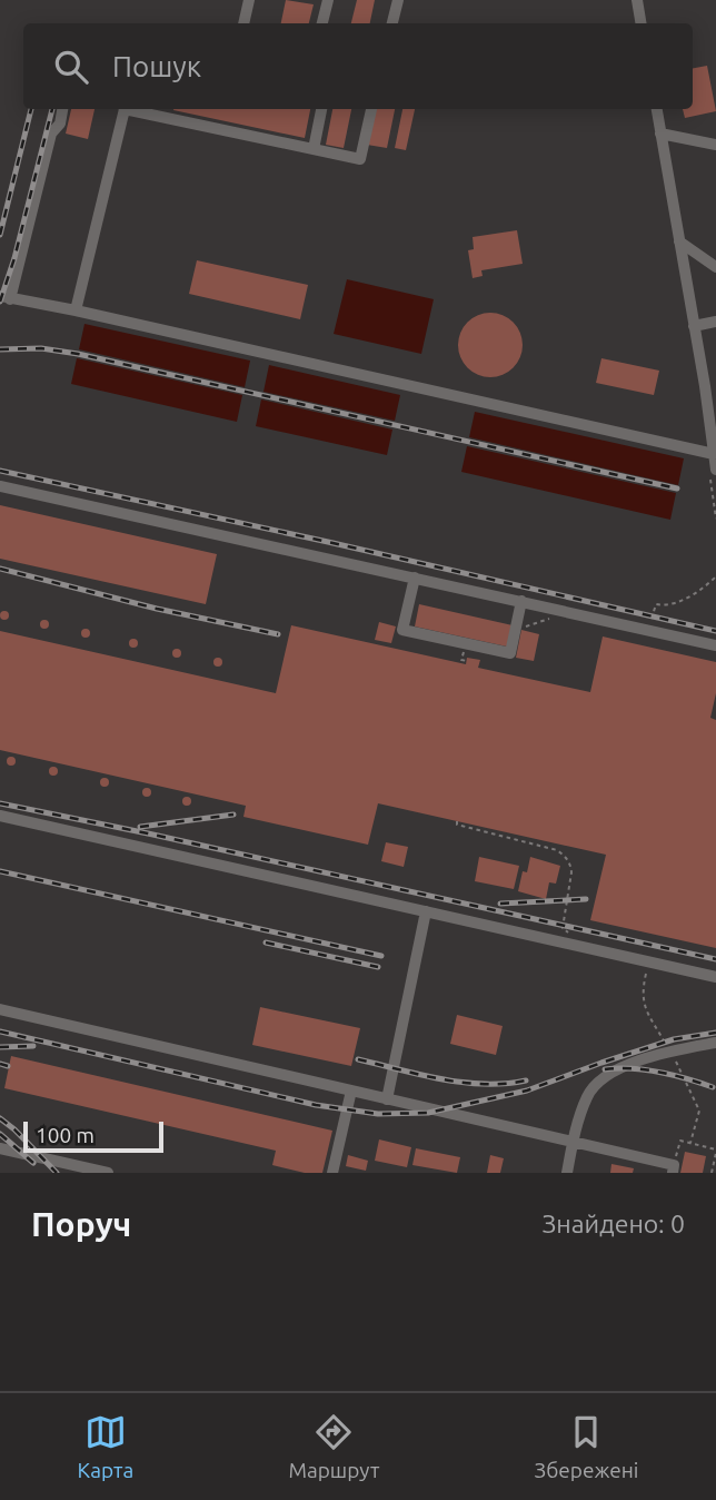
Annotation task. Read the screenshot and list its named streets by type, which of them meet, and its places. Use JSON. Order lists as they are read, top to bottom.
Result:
{
  "scale_bar": "100 m",
  "page": {
    "search": "Пошук",
    "scale": "100 m",
    "heading": ["Поруч", "Знайдено: 0"],
    "nav": ["Карта", "Маршрут", "Збережені"]
  }
}
